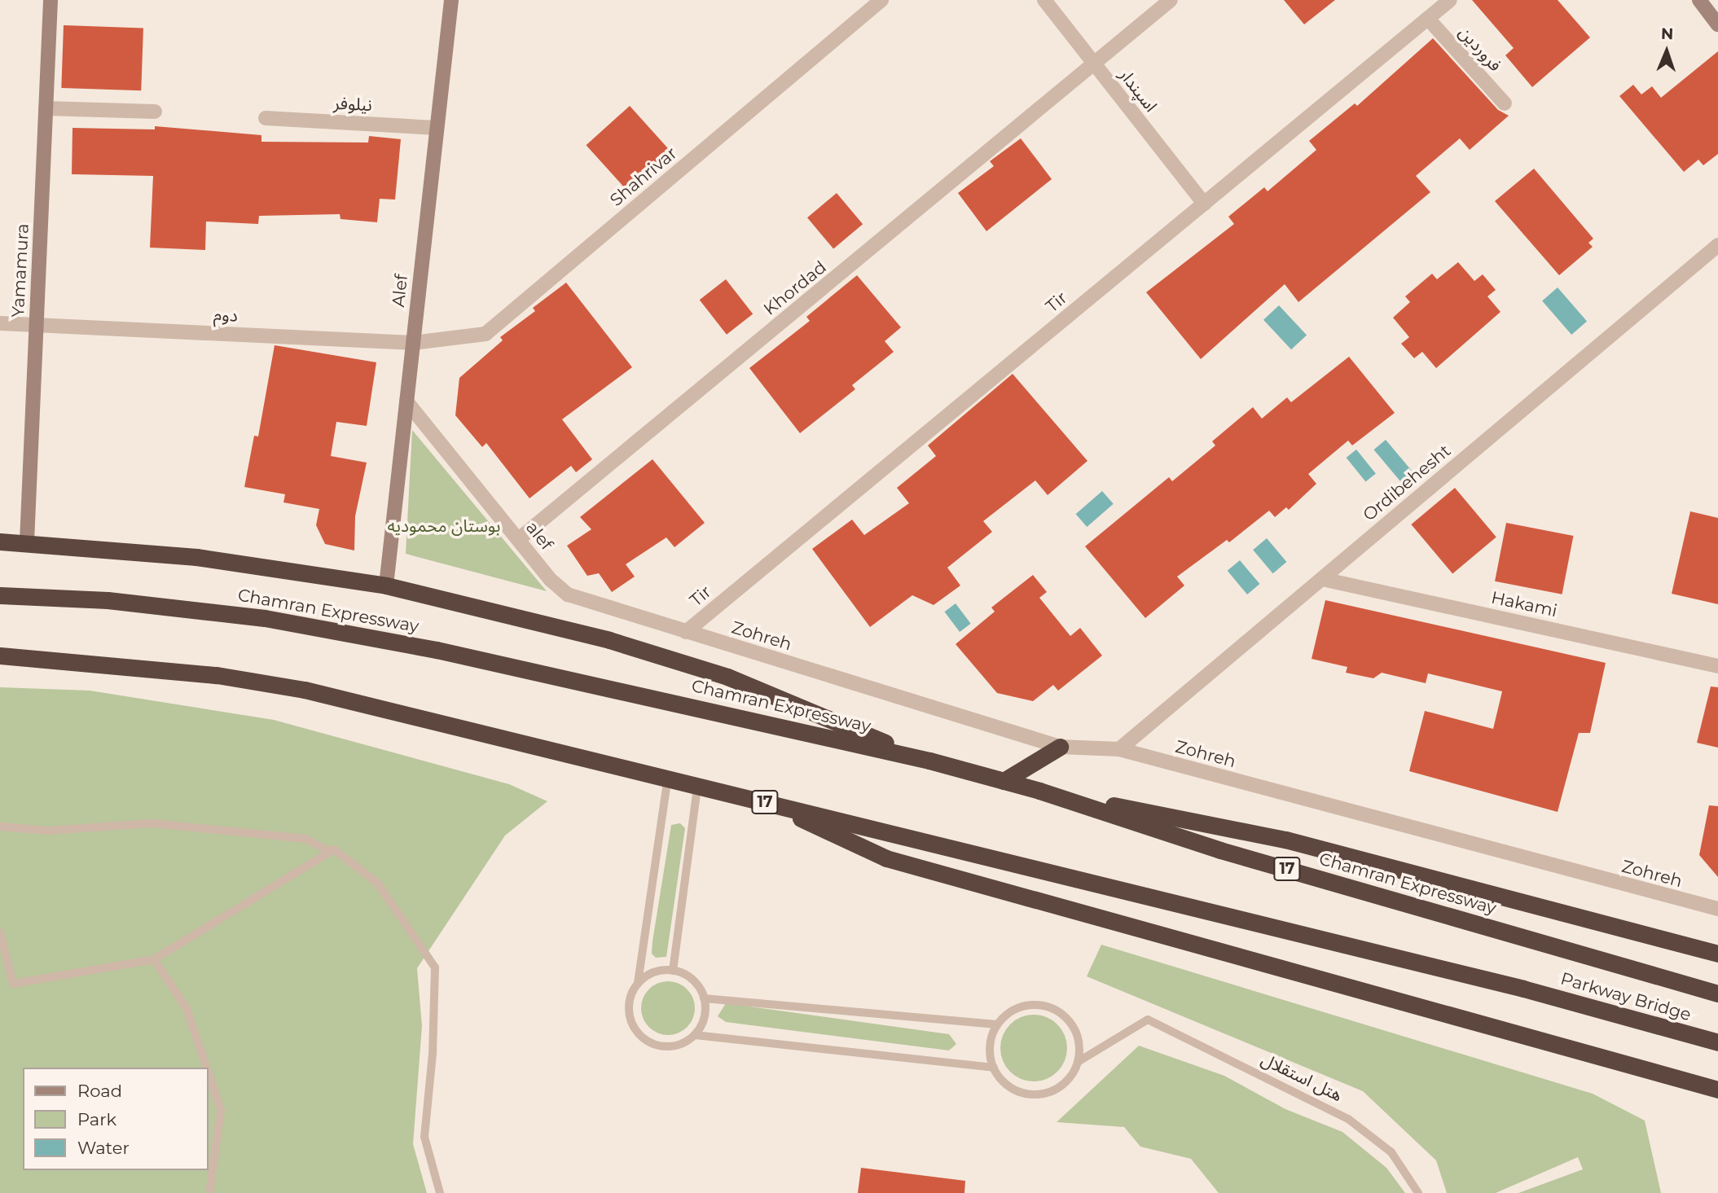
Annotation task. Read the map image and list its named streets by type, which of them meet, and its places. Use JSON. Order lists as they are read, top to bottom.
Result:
{
  "streets": {
    "highway": ["Chamran Expressway", "17", "Parkway Bridge"],
    "main road": ["Yamamura", "Alef"],
    "street": [
      "فروردین",
      "اسپندار",
      "نیلوفر",
      "Shahrivar",
      "Khordad",
      "Tir",
      "دوم",
      "Ordibehesht",
      "alef",
      "Hakami",
      "Zohreh"
    ],
    "lane": ["هتل استقلال"]
  },
  "crossings": [
    ["فروردین", "Tir"],
    ["اسپندار", "Khordad"],
    ["اسپندار", "Tir"],
    ["نیلوفر", "Alef"],
    ["Shahrivar", "Alef"],
    ["Shahrivar", "دوم"],
    ["Yamamura", "دوم"],
    ["Khordad", "alef"],
    ["Alef", "دوم"],
    ["Alef", "alef"],
    ["Tir", "alef"],
    ["Tir", "Zohreh"],
    ["Ordibehesht", "Hakami"],
    ["Ordibehesht", "Zohreh"],
    ["alef", "Zohreh"],
    ["Chamran Expressway", "Parkway Bridge"],
    ["17", "Parkway Bridge"]
  ],
  "parks": ["بوستان محمودیه"],
  "legend": ["Road", "Park", "Water"],
  "north": "top"
}
